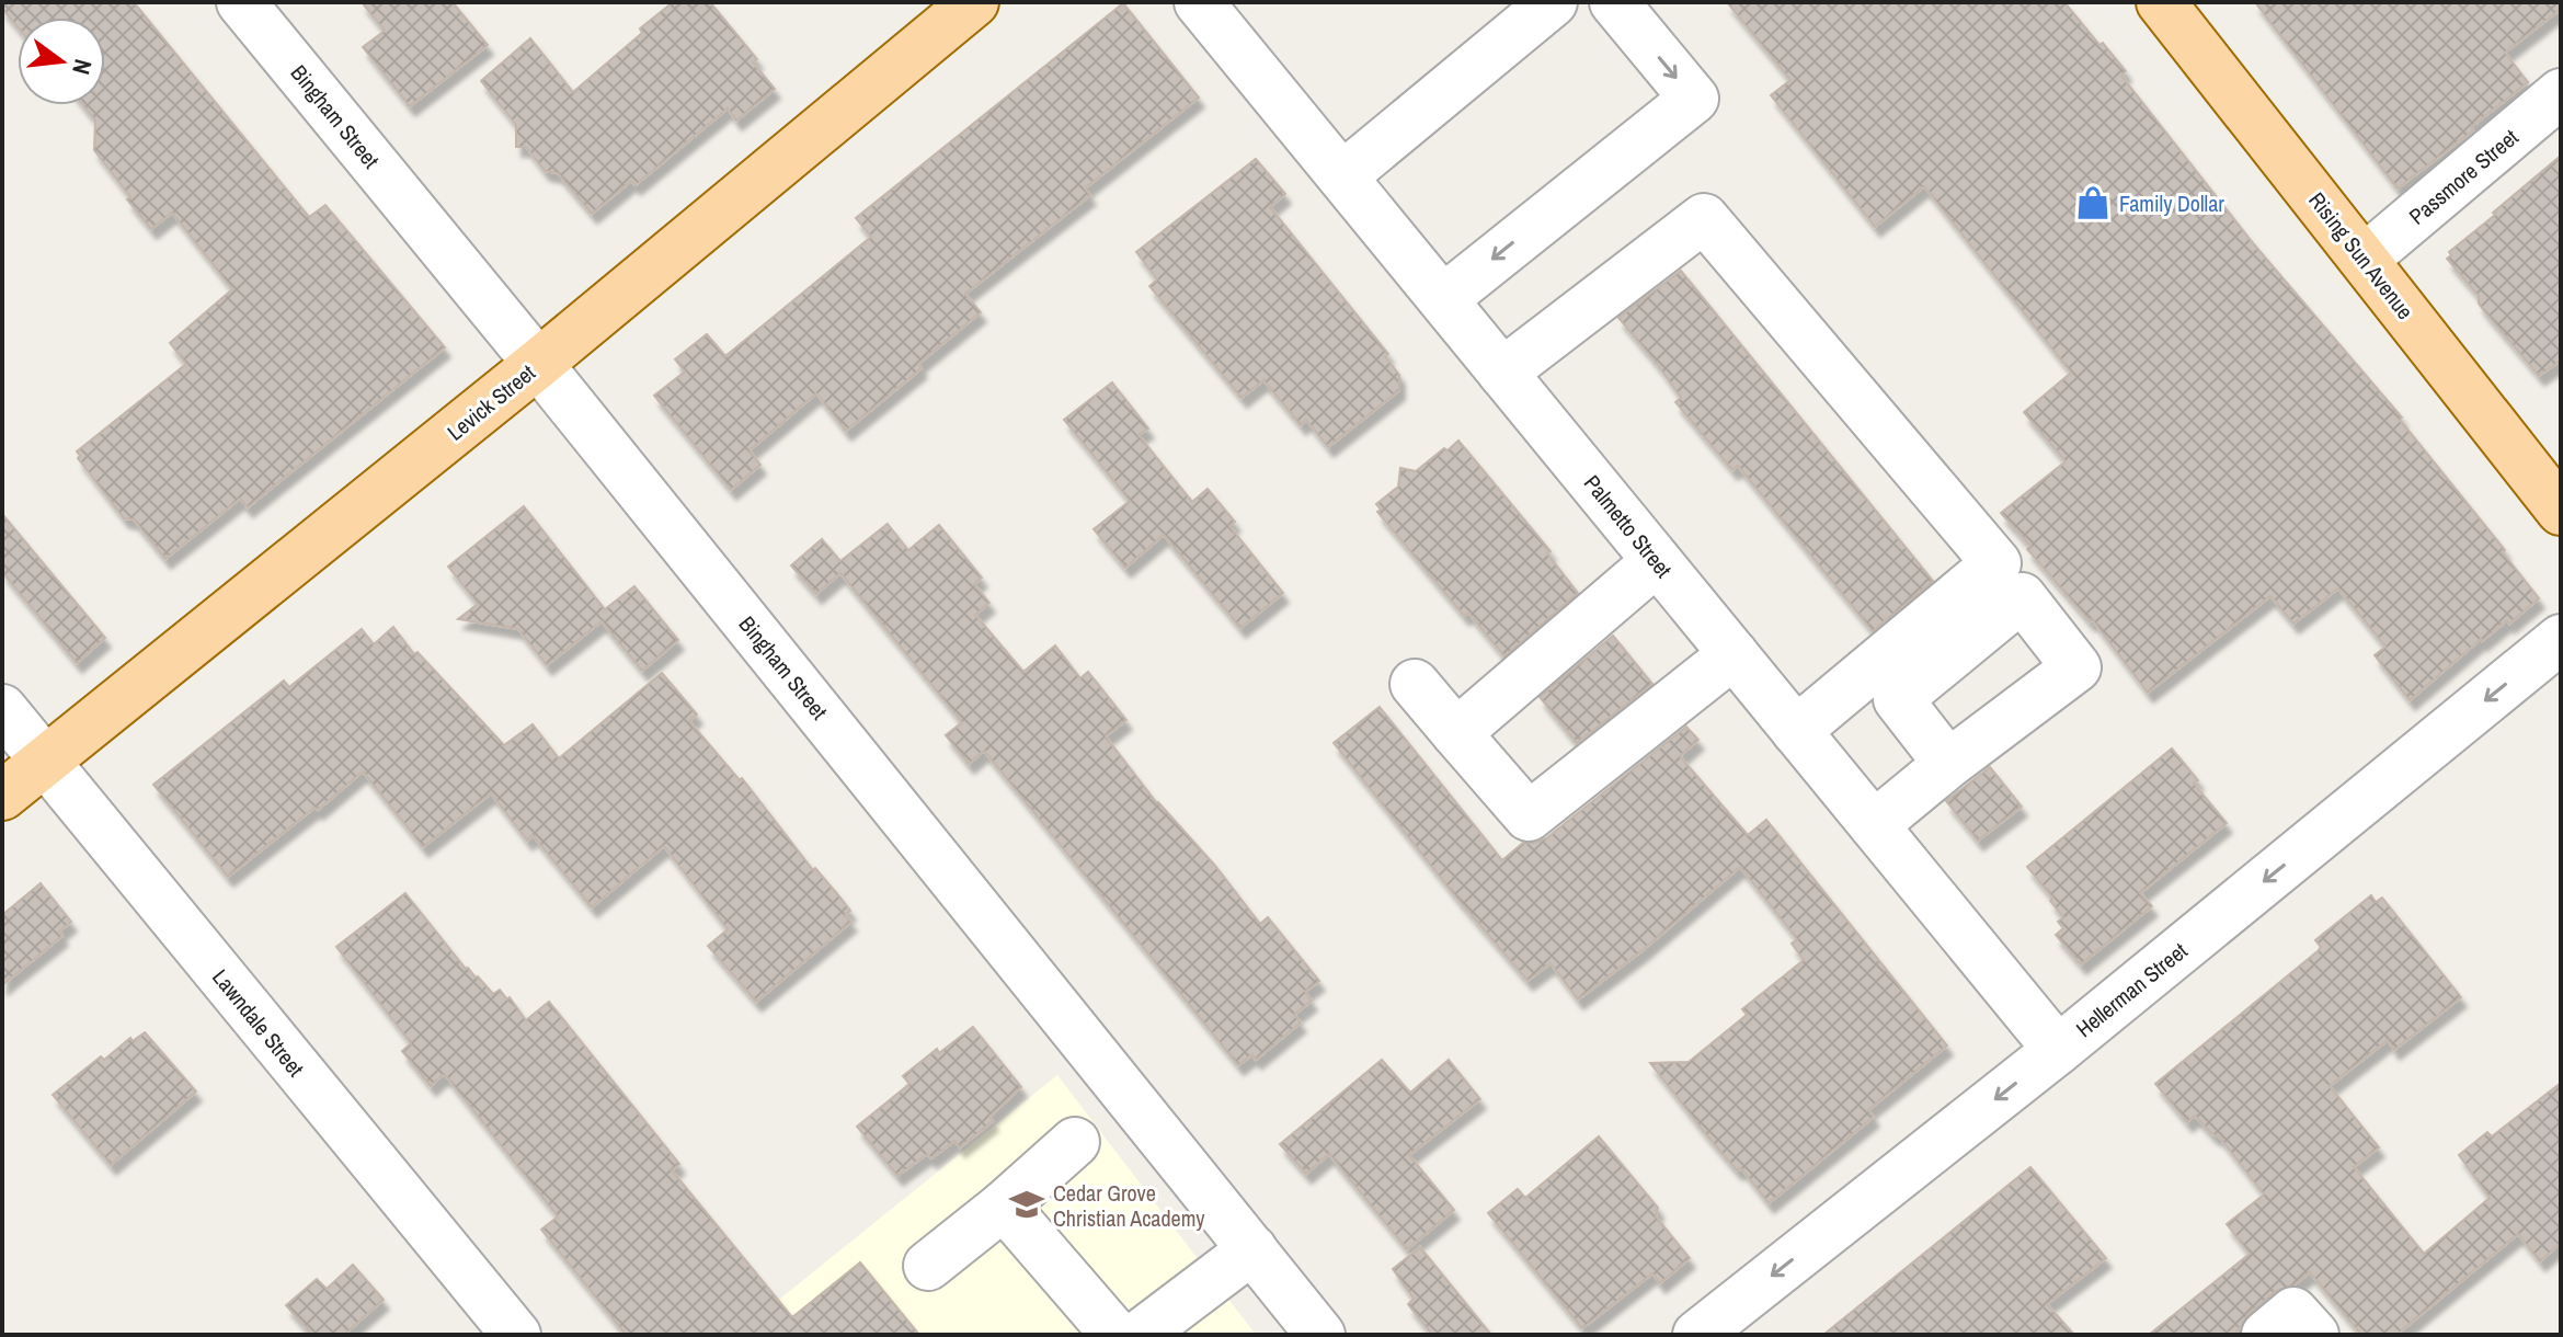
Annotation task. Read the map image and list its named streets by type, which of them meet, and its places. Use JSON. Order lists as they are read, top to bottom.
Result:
{
  "streets": {
    "main road": ["Rising Sun Avenue", "Levick Street"],
    "street": [
      "Bingham Street",
      "Passmore Street",
      "Palmetto Street",
      "Hellerman Street",
      "Lawndale Street"
    ]
  },
  "crossings": [
    ["Bingham Street", "Levick Street"],
    ["Passmore Street", "Rising Sun Avenue"],
    ["Levick Street", "Lawndale Street"],
    ["Palmetto Street", "Hellerman Street"]
  ],
  "one_way": ["Hellerman Street"],
  "places": {
    "shop": ["Family Dollar"],
    "school or university": ["Cedar Grove Christian Academy"]
  },
  "north": "right"
}
